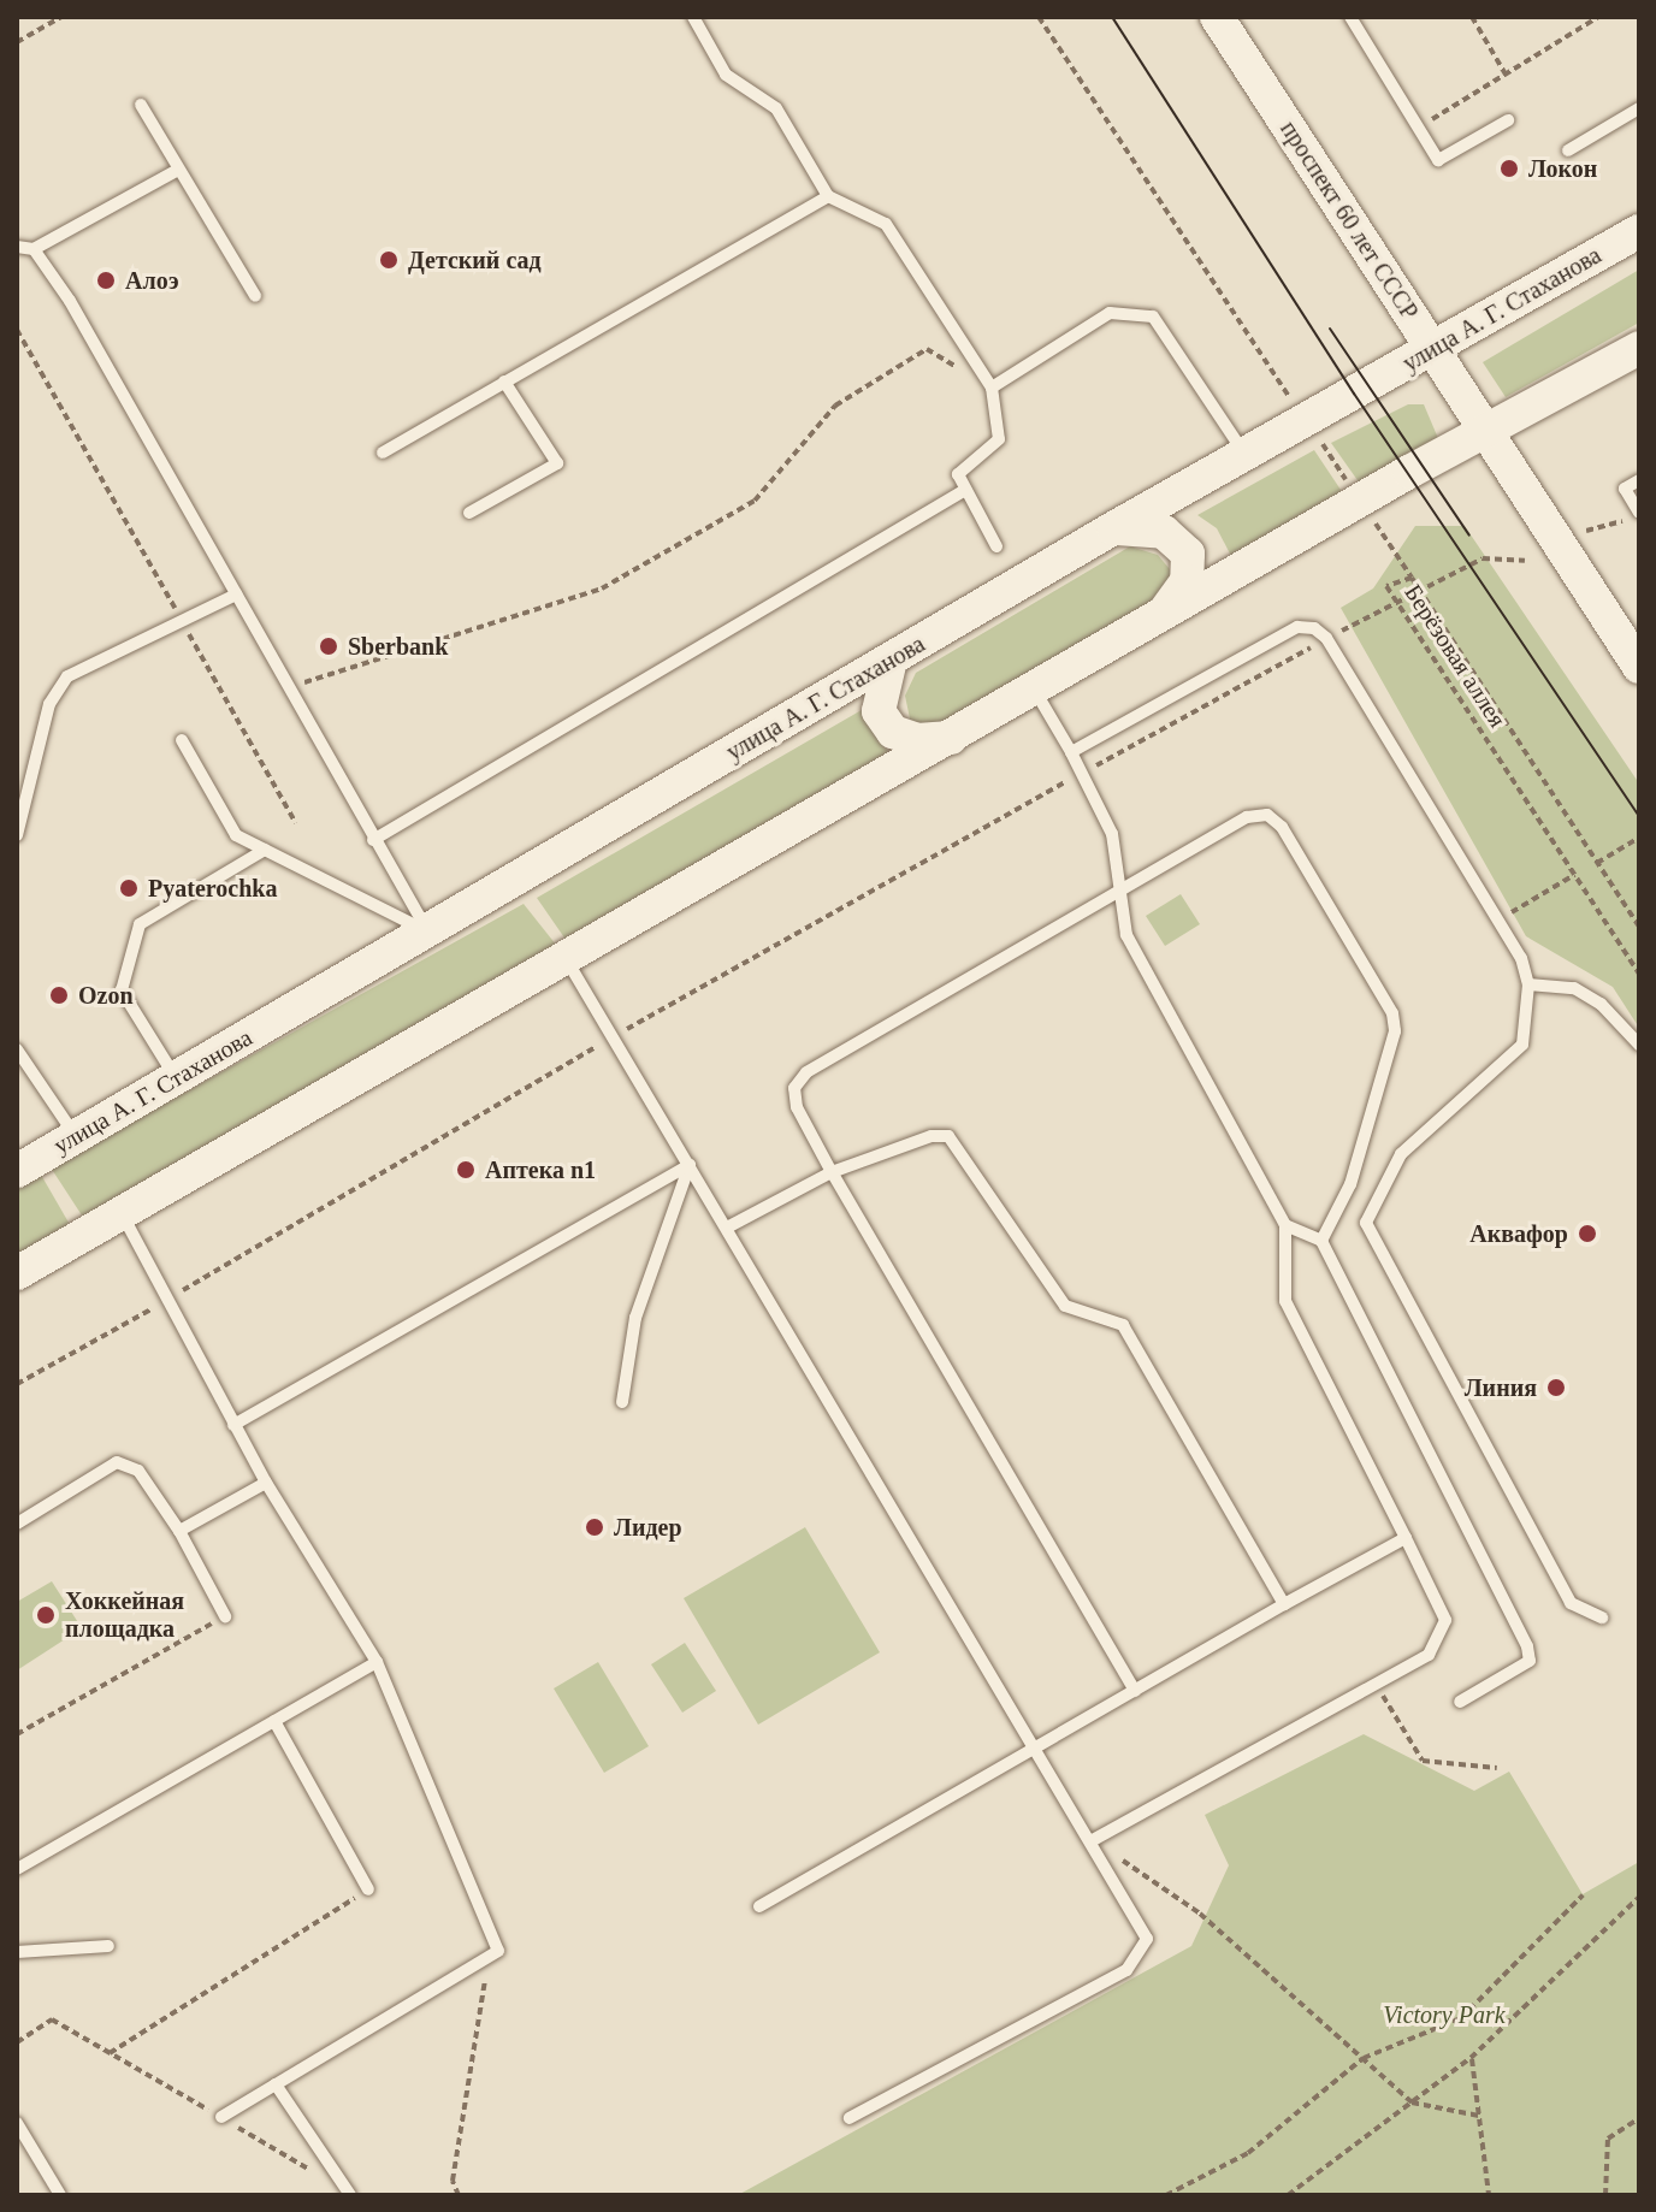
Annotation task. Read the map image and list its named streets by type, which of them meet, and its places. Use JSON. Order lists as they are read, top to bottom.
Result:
{
  "streets": {
    "main road": ["проспект 60 лет СССР", "улица А. Г. Стаханова"],
    "path": ["Берёзовая аллея"]
  },
  "crossings": [
    ["проспект 60 лет СССР", "улица А. Г. Стаханова"]
  ],
  "parks": ["Victory Park"],
  "places": [
    "Локон",
    "Детский сад",
    "Алоэ",
    "Sberbank",
    "Pyaterochka",
    "Ozon",
    "Аптека n1",
    "Аквафор",
    "Линия",
    "Лидер",
    "Хоккейная площадка"
  ]
}
